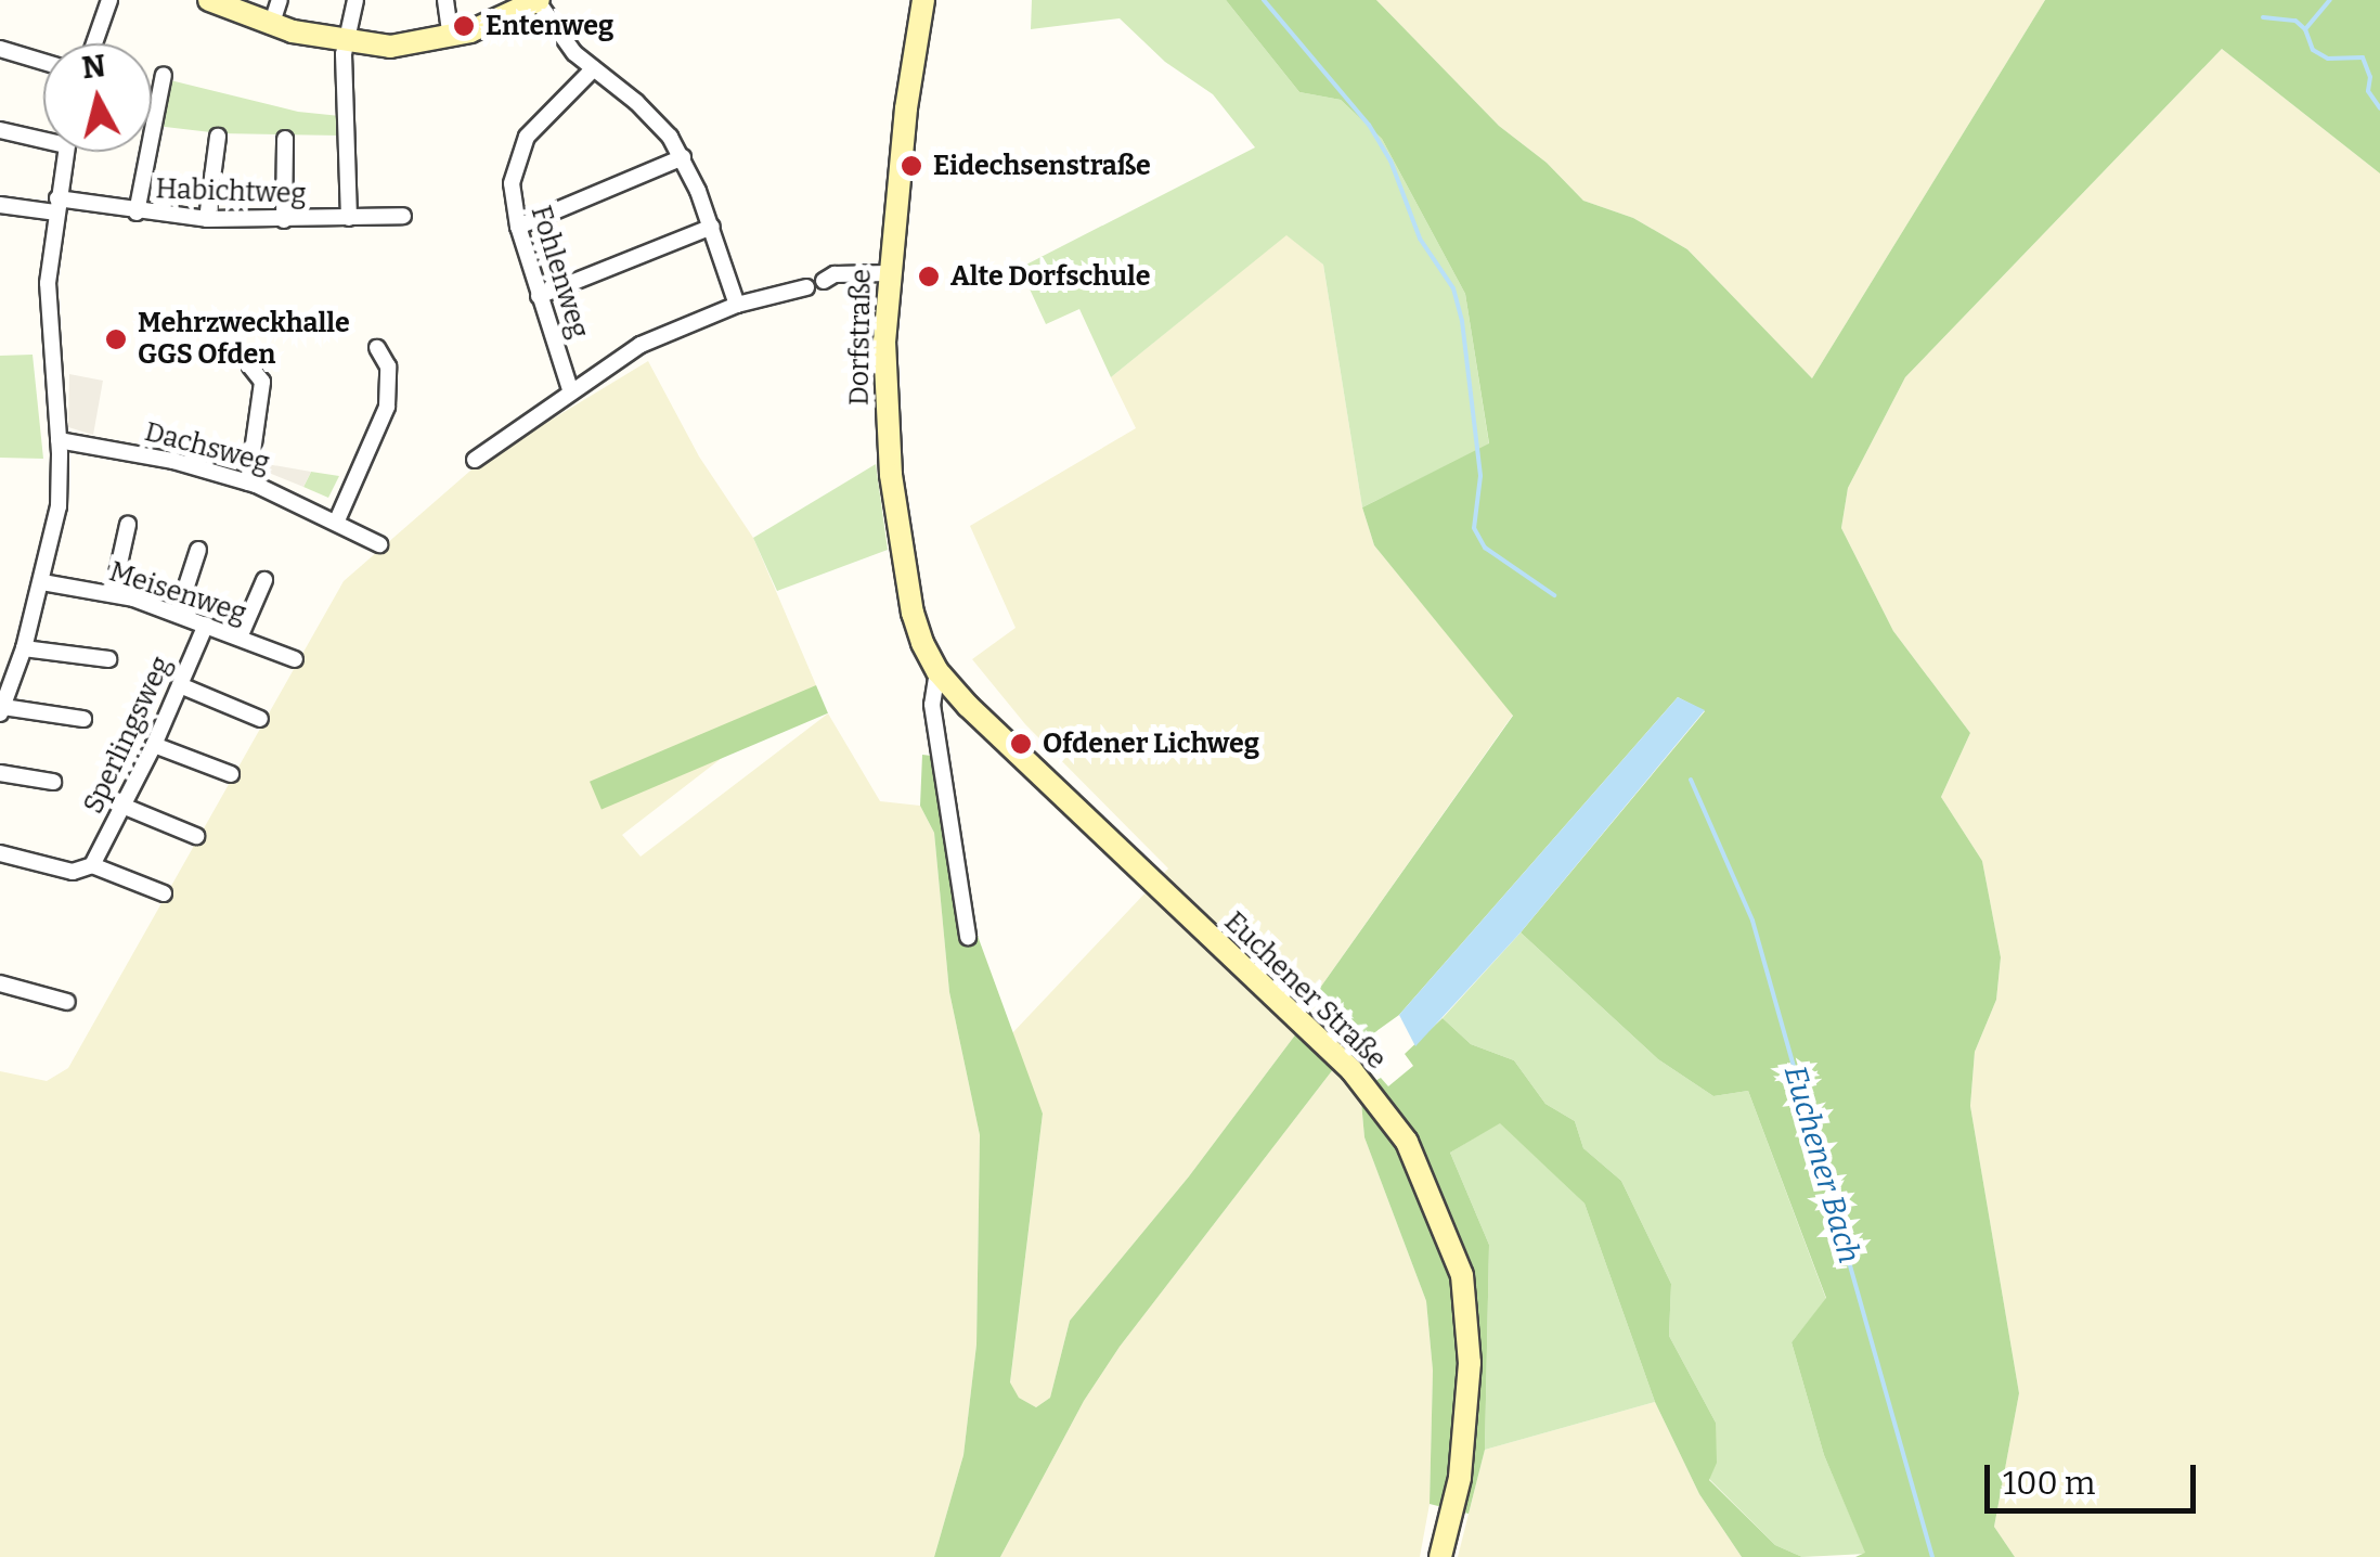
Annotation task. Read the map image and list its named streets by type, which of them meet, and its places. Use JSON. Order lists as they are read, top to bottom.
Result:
{
  "streets": {
    "main road": ["Dorfstraße", "Euchener Straße"],
    "street": [
      "Habichtweg",
      "Fohlenweg",
      "Dachsweg",
      "Meisenweg",
      "Sperlingsweg"
    ]
  },
  "crossings": [
    ["Dorfstraße", "Euchener Straße"],
    ["Meisenweg", "Sperlingsweg"]
  ],
  "water": ["Euchener Bach"],
  "places": [
    "Entenweg",
    "Eidechsenstraße",
    "Alte Dorfschule",
    "Mehrzweckhalle GGS Ofden",
    "Ofdener Lichweg"
  ],
  "scale_bar": "100 m",
  "north": "top"
}
